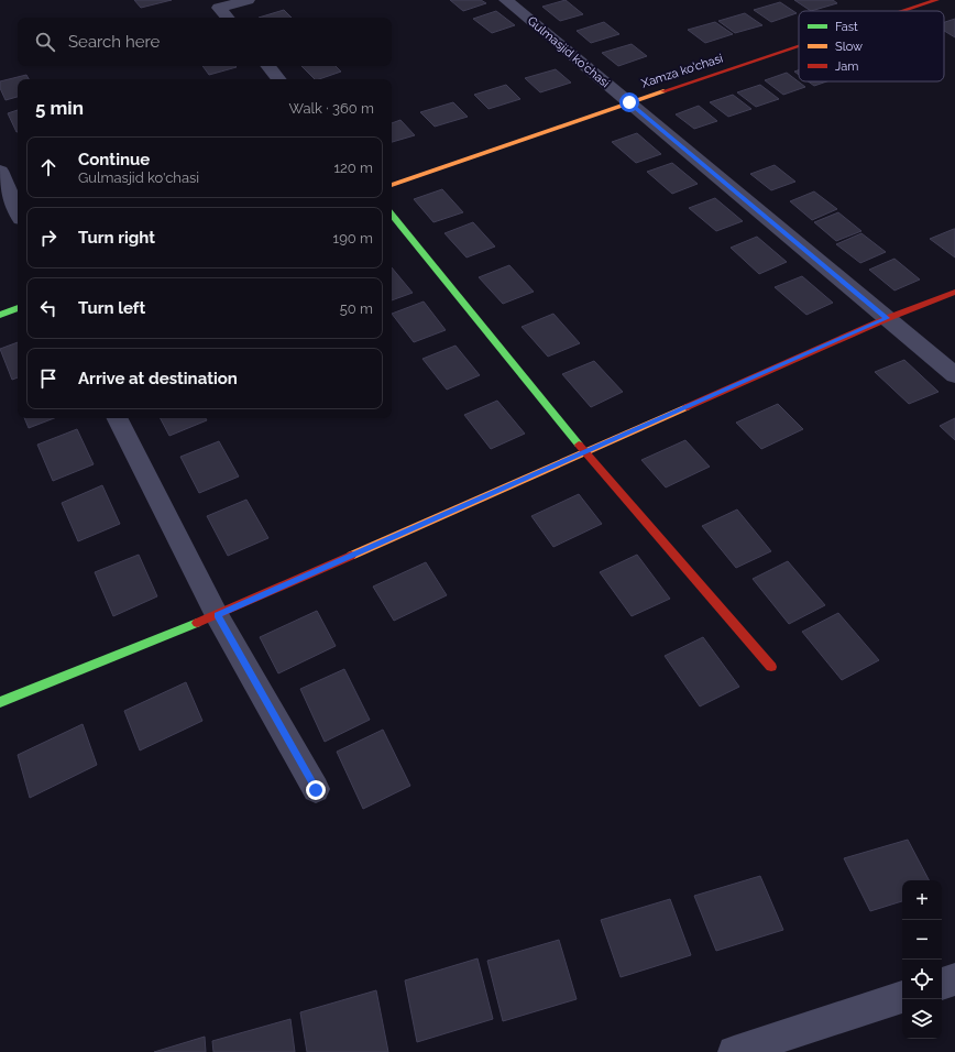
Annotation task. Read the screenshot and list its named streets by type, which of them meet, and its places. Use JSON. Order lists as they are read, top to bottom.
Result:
{
  "streets": {
    "street": ["Gulmasjid ko'chasi", "Xamza ko'chasi"]
  },
  "crossings": [
    ["Gulmasjid ko'chasi", "Xamza ko'chasi"]
  ],
  "legend": ["Fast", "Slow", "Jam"],
  "page": {
    "search": "Search here",
    "heading": ["5 min", "Walk · 360 m"],
    "list": [
      ["Continue", "Gulmasjid ko'chasi", "120 m"],
      ["Turn right", "190 m"],
      ["Turn left", "50 m"],
      "Arrive at destination"
    ],
    "map_buttons": ["+", "−"]
  }
}
